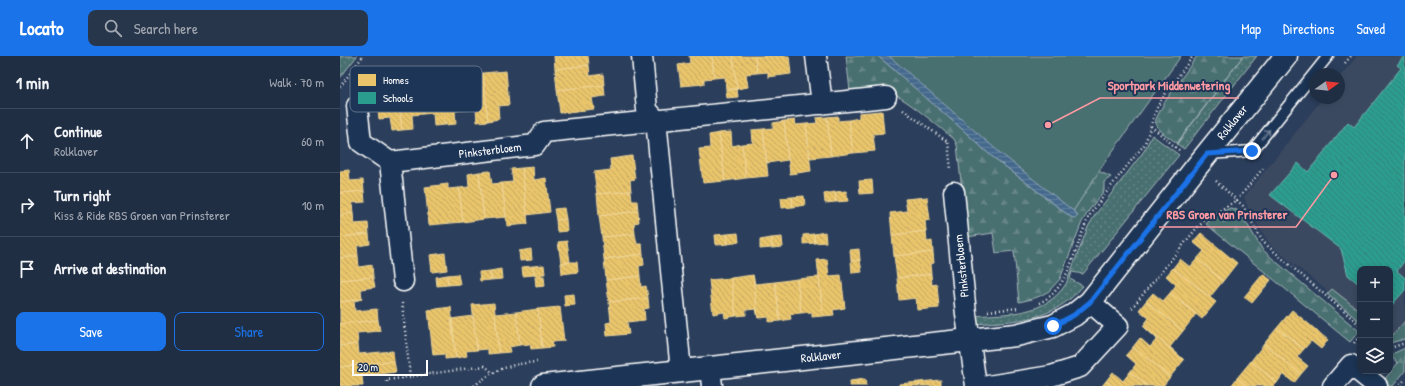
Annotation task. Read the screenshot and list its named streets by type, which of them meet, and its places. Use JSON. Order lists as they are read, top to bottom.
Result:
{
  "streets": {
    "street": ["Rolklaver", "Pinksterbloem"]
  },
  "crossings": [
    ["Rolklaver", "Pinksterbloem"]
  ],
  "places": ["Sportpark Middenwetering", "RBS Groen van Prinsterer"],
  "legend": ["Homes", "Schools"],
  "scale_bar": "20 m",
  "north": "right",
  "page": {
    "header": "Locato",
    "search": "Search here",
    "nav": ["Map", "Directions", "Saved"],
    "heading": ["1 min", "Walk · 70 m"],
    "list": [
      ["Continue", "Rolklaver", "60 m"],
      ["Turn right", "Kiss & Ride RBS Groen van Prinsterer", "10 m"],
      "Arrive at destination"
    ],
    "map_buttons": ["+", "−"],
    "buttons": ["Save", "Share"],
    "scale": "20 m"
  }
}
